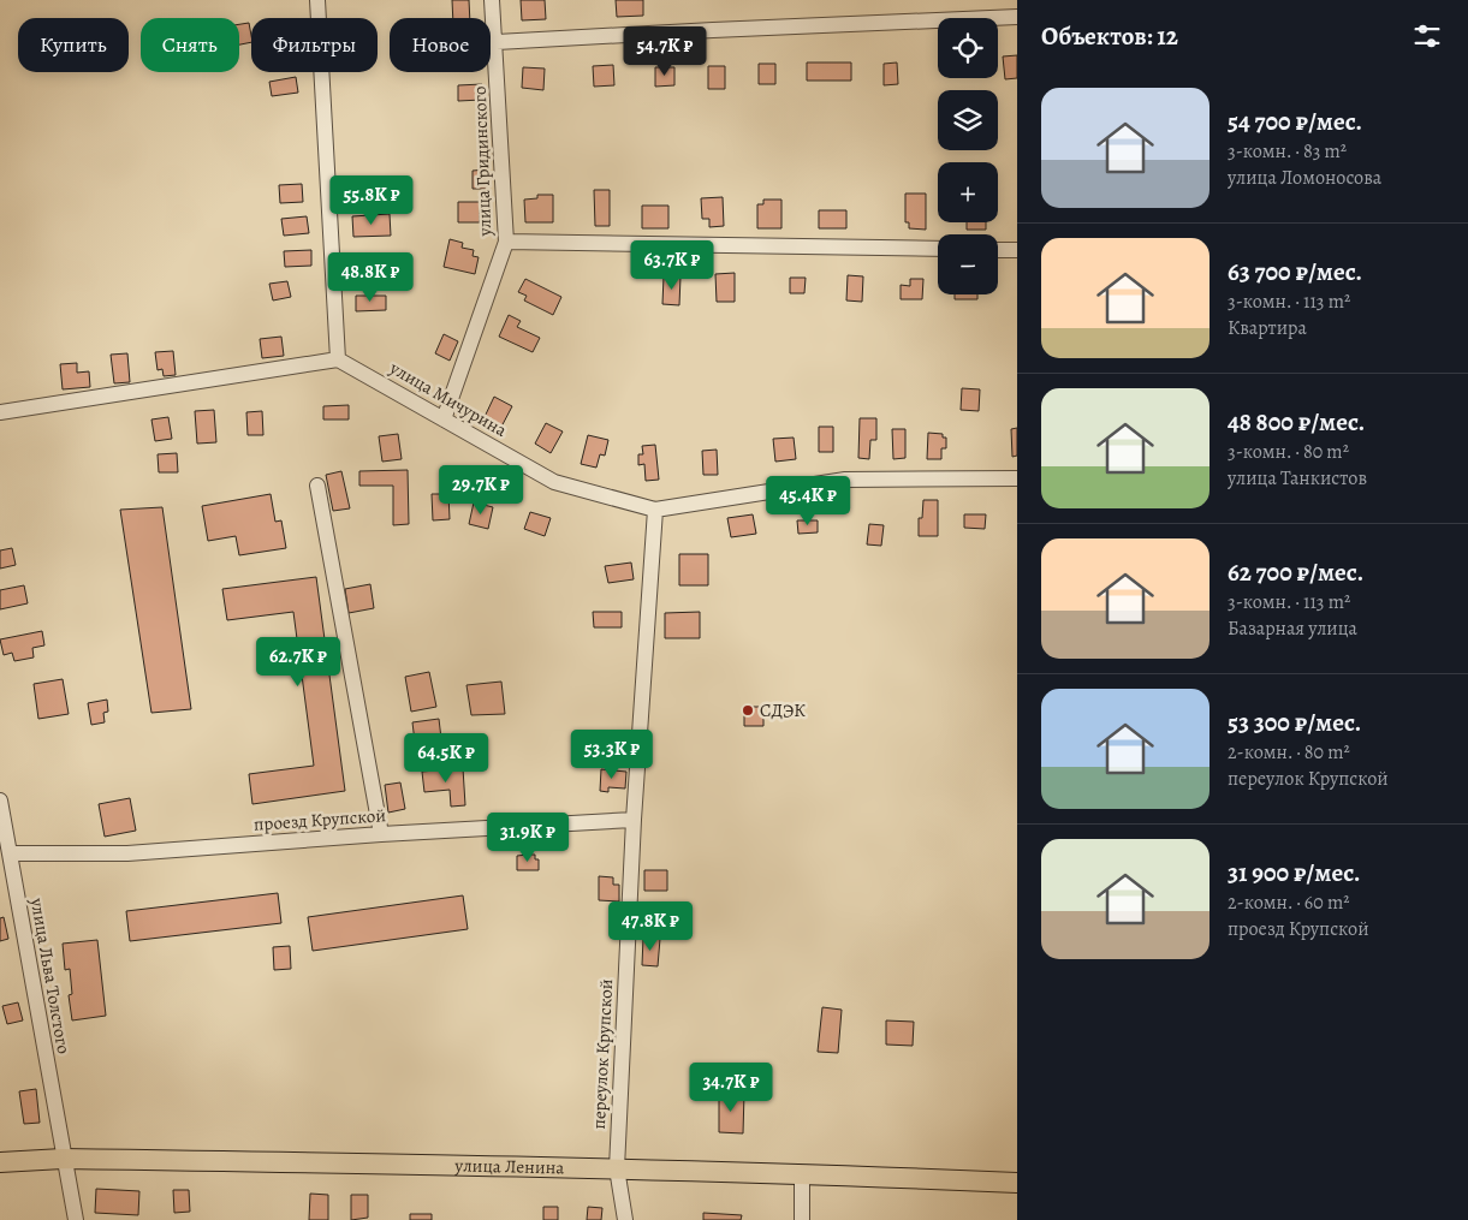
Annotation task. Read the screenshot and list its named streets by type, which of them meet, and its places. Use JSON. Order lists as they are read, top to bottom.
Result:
{
  "streets": {
    "main road": ["улица Ленина"],
    "street": [
      "улица Гридинского",
      "улица Мичурина",
      "проезд Крупской",
      "улица Льва Толстого",
      "переулок Крупской"
    ]
  },
  "crossings": [
    ["улица Гридинского", "улица Мичурина"],
    ["улица Мичурина", "переулок Крупской"],
    ["проезд Крупской", "улица Льва Толстого"],
    ["проезд Крупской", "переулок Крупской"],
    ["улица Льва Толстого", "улица Ленина"],
    ["переулок Крупской", "улица Ленина"]
  ],
  "places": ["СДЭК"],
  "page": {
    "heading": "Объектов: 12",
    "map_buttons": ["+", "−"],
    "chip": [
      "Купить",
      "Снять",
      "Фильтры",
      "Новое"
    ],
    "price": [
      "54.7K ₽",
      "55.8K ₽",
      "63.7K ₽",
      "48.8K ₽",
      "29.7K ₽",
      "45.4K ₽",
      "62.7K ₽",
      "53.3K ₽",
      "64.5K ₽",
      "31.9K ₽",
      "47.8K ₽",
      "34.7K ₽"
    ],
    "list": [
      {
        "name": "54 700 ₽/мес.",
        "note": "3-комн. · 83 m² · улица Ломоносова"
      },
      {
        "name": "63 700 ₽/мес.",
        "note": "3-комн. · 113 m² · Квартира"
      },
      {
        "name": "48 800 ₽/мес.",
        "note": "3-комн. · 80 m² · улица Танкистов"
      },
      {
        "name": "62 700 ₽/мес.",
        "note": "3-комн. · 113 m² · Базарная улица"
      },
      {
        "name": "53 300 ₽/мес.",
        "note": "2-комн. · 80 m² · переулок Крупской"
      },
      {
        "name": "31 900 ₽/мес.",
        "note": "2-комн. · 60 m² · проезд Крупской"
      }
    ]
  }
}
